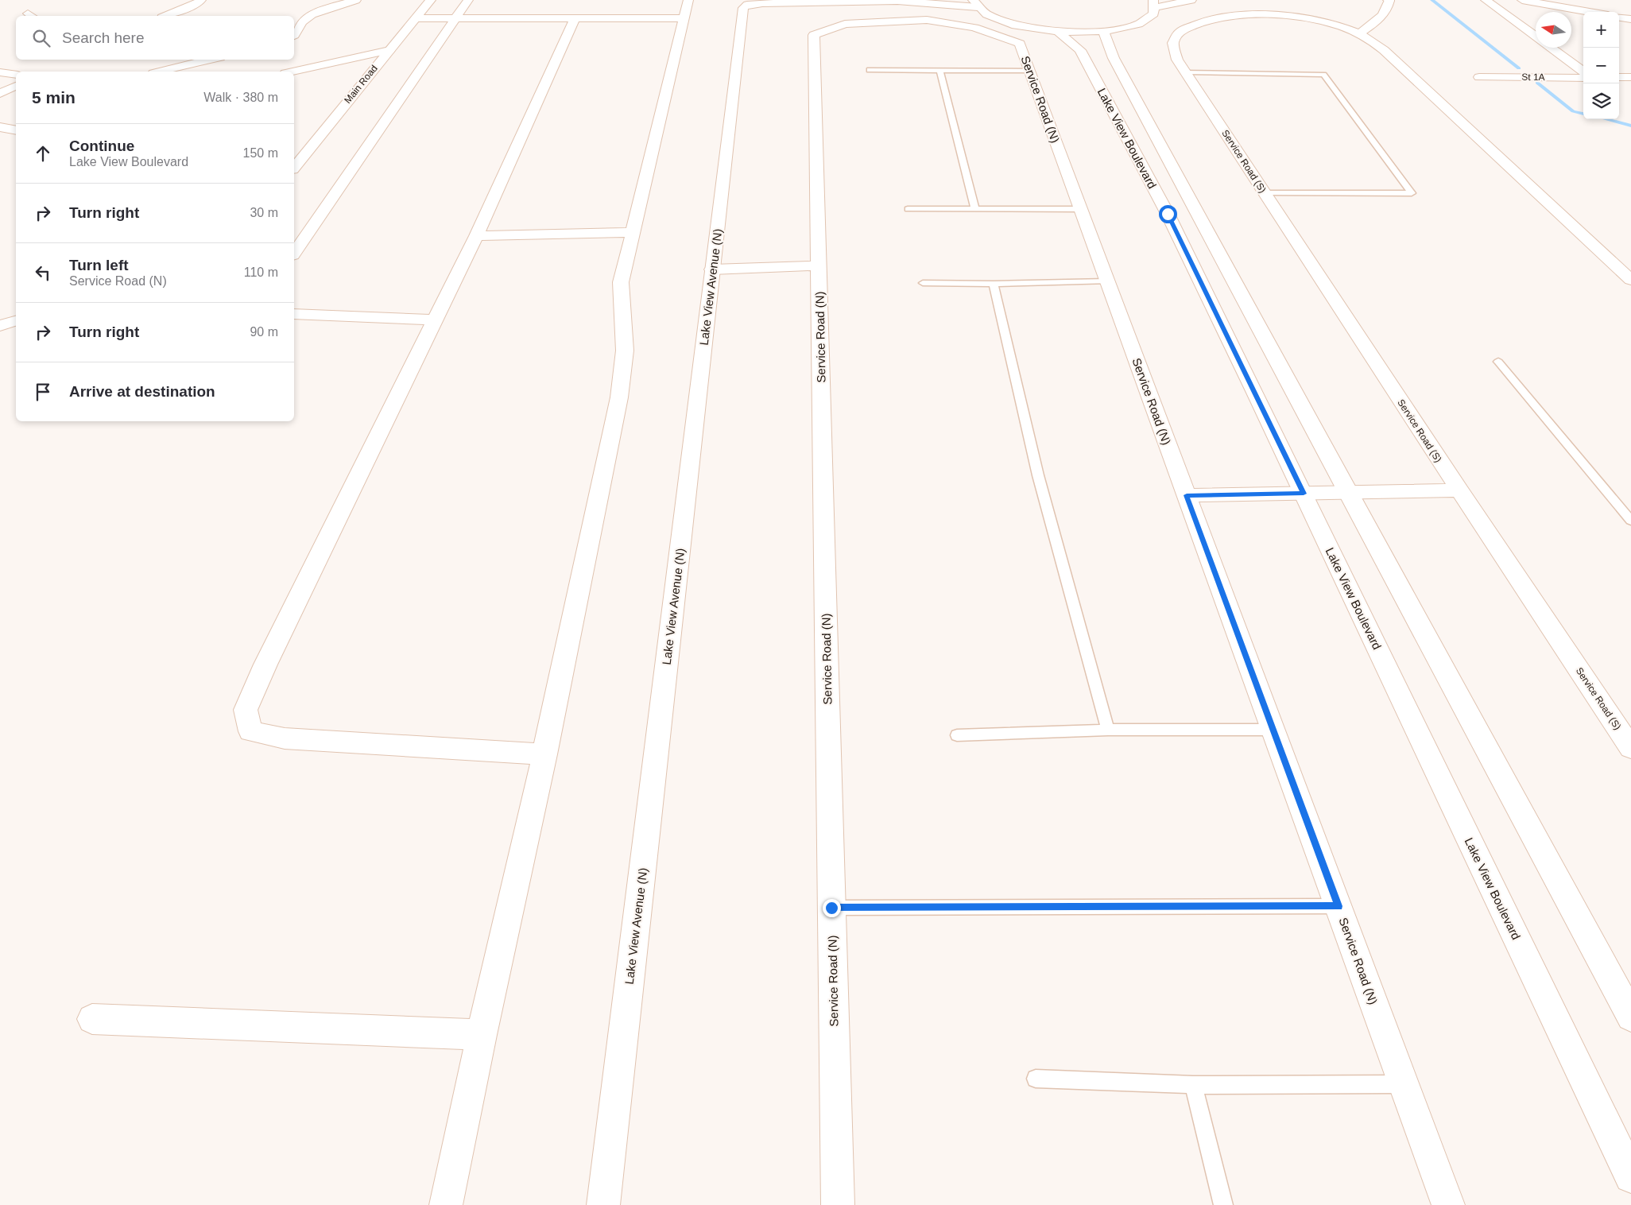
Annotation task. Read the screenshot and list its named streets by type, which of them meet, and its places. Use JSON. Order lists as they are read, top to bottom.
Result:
{
  "streets": {
    "street": [
      "St 1A",
      "Main Road",
      "Service Road (N)",
      "Lake View Boulevard",
      "Service Road (S)",
      "Lake View Avenue (N)"
    ]
  },
  "north": "left",
  "page": {
    "map_buttons": ["+", "−"],
    "search": "Search here",
    "heading": ["5 min", "Walk · 380 m"],
    "list": [
      ["Continue", "Lake View Boulevard", "150 m"],
      ["Turn right", "30 m"],
      ["Turn left", "Service Road (N)", "110 m"],
      ["Turn right", "90 m"],
      "Arrive at destination"
    ]
  }
}
